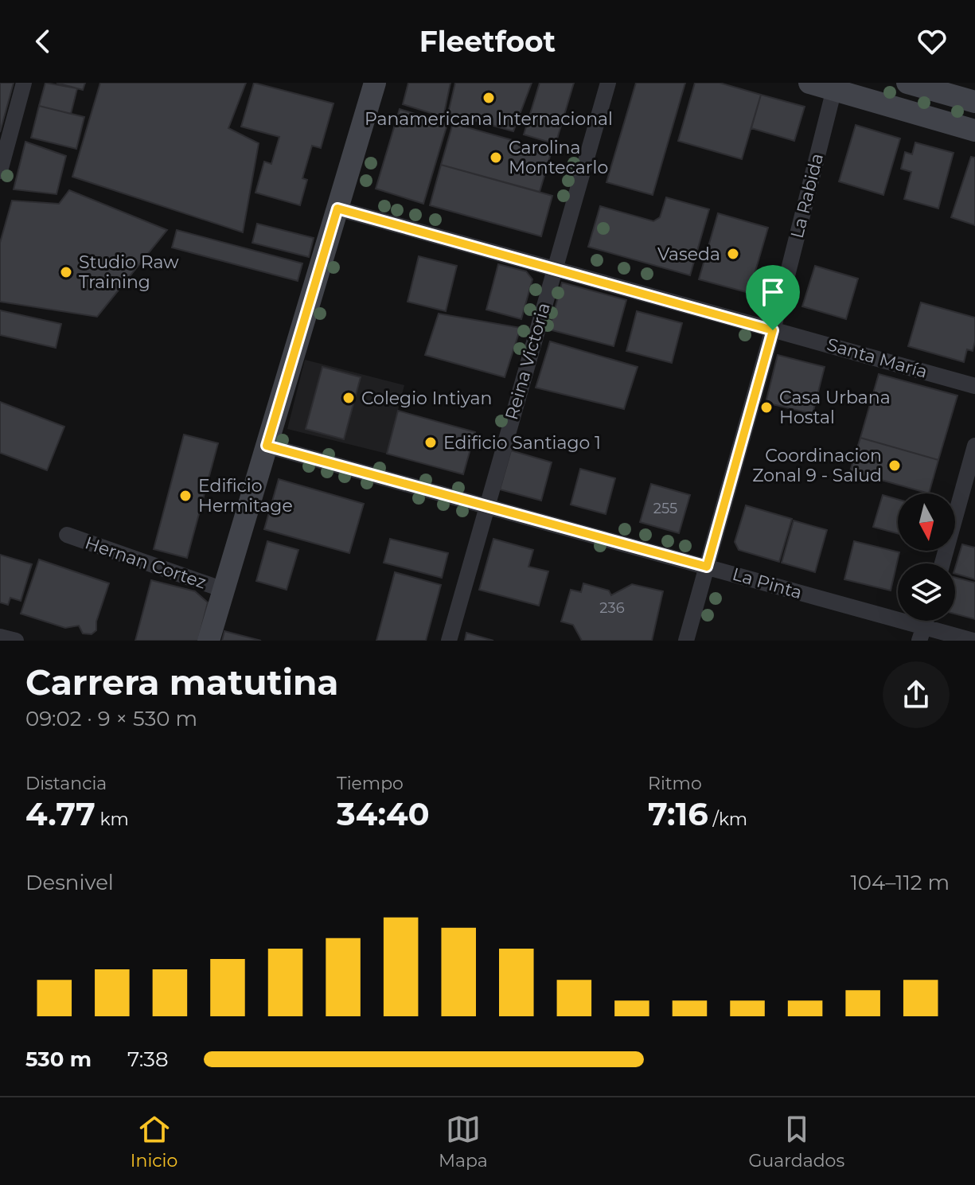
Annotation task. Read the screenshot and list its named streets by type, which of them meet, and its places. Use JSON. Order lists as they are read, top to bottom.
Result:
{
  "streets": {
    "street": [
      "La Rabida",
      "Santa María",
      "Reina Victoria",
      "Hernan Cortez",
      "La Pinta"
    ]
  },
  "crossings": [
    ["La Rabida", "Santa María"],
    ["La Rabida", "La Pinta"],
    ["Santa María", "Reina Victoria"],
    ["Reina Victoria", "La Pinta"]
  ],
  "places": [
    "Panamericana Internacional",
    "Carolina Montecarlo",
    "Vaseda",
    "Studio Raw Training",
    "Colegio Intiyan",
    "Casa Urbana Hostal",
    "Edificio Santiago 1",
    "Coordinacion Zonal 9 - Salud",
    "Edificio Hermitage"
  ],
  "house_numbers": ["255", "236"],
  "north": "bottom",
  "page": {
    "header": "Fleetfoot",
    "heading": ["Carrera matutina", "09:02 · 9 × 530 m"],
    "stats": [
      ["Distancia", "4.77 km"],
      ["Tiempo", "34:40"],
      ["Ritmo", "7:16 /km"]
    ],
    "chart": ["Desnivel", "104–112 m"],
    "list": [
      {
        "name": "530 m",
        "note": "7:38"
      }
    ],
    "tabs": ["Inicio", "Mapa", "Guardados"]
  }
}
